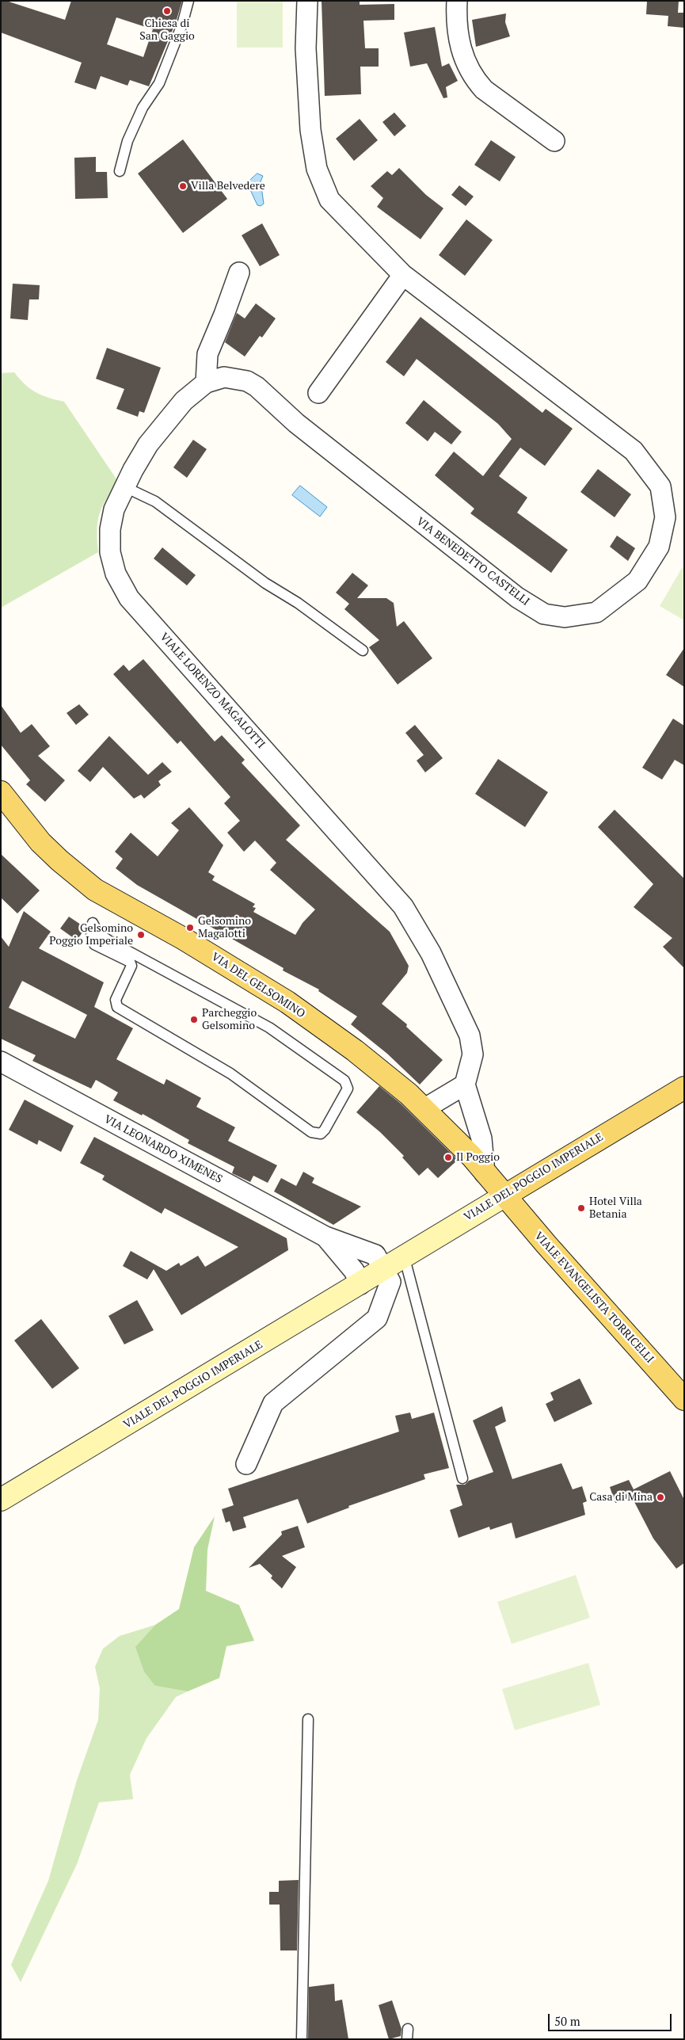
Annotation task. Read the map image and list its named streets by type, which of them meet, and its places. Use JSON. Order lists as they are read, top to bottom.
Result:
{
  "streets": {
    "main road": ["VIA DEL GELSOMINO", "VIALE DEL POGGIO IMPERIALE", "VIALE EVANGELISTA TORRICELLI"],
    "street": ["VIA BENEDETTO CASTELLI", "VIALE LORENZO MAGALOTTI", "VIA LEONARDO XIMENES"]
  },
  "crossings": [
    ["VIA BENEDETTO CASTELLI", "VIALE LORENZO MAGALOTTI"],
    ["VIA DEL GELSOMINO", "VIALE DEL POGGIO IMPERIALE"],
    ["VIA DEL GELSOMINO", "VIALE EVANGELISTA TORRICELLI"],
    ["VIA LEONARDO XIMENES", "VIALE DEL POGGIO IMPERIALE"],
    ["VIALE DEL POGGIO IMPERIALE", "VIALE EVANGELISTA TORRICELLI"]
  ],
  "places": [
    "Chiesa di San Gaggio",
    "Villa Belvedere",
    "Gelsomino Magalotti",
    "Gelsomino Poggio Imperiale",
    "Parcheggio Gelsomino",
    "Il Poggio",
    "Hotel Villa Betania",
    "Casa di Mina"
  ],
  "scale_bar": "50 m"
}
